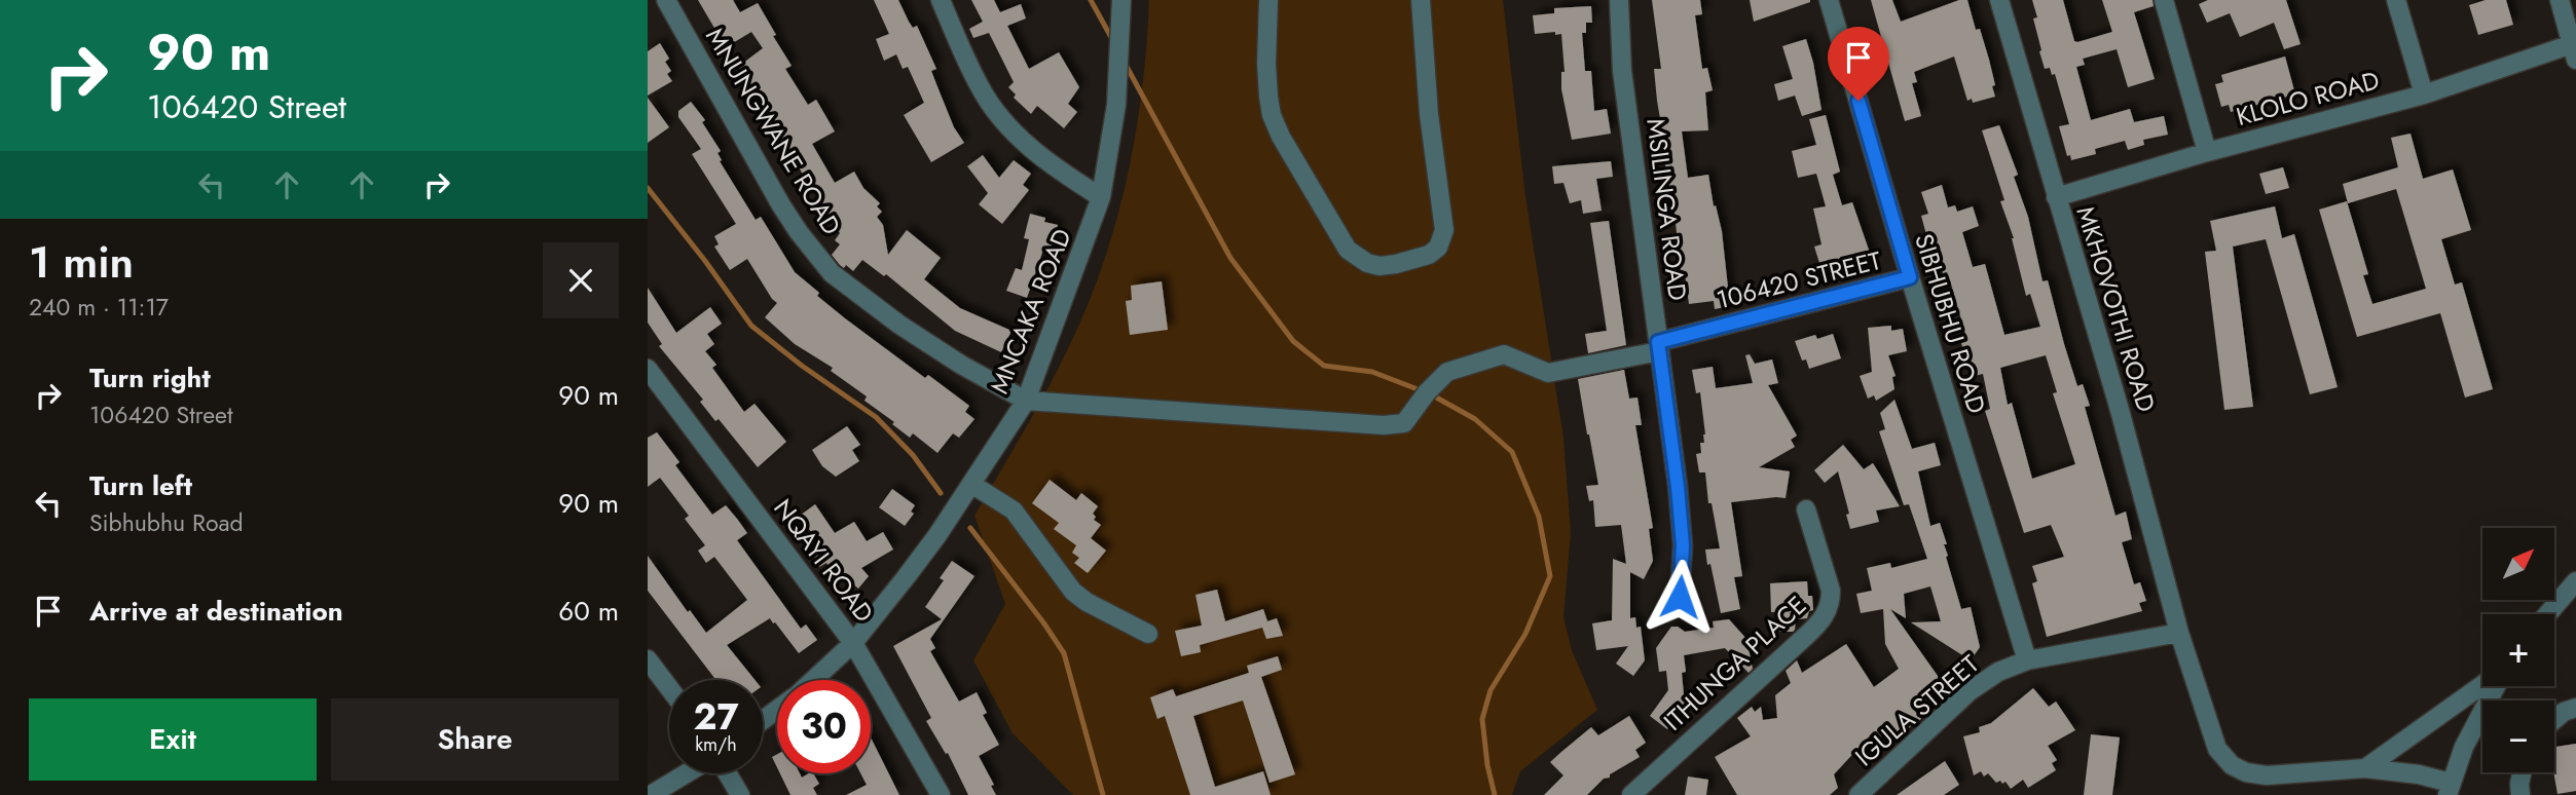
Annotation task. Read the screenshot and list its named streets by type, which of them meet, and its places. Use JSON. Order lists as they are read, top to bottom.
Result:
{
  "streets": {
    "street": [
      "KLOLO ROAD",
      "MNUNGWANE ROAD",
      "MSILINGA ROAD",
      "106420 STREET",
      "MKHOVOTHI ROAD",
      "MNCAKA ROAD",
      "SIBHUBHU ROAD",
      "NQAYI ROAD",
      "ITHUNGA PLACE",
      "IGULA STREET"
    ]
  },
  "crossings": [
    ["KLOLO ROAD", "MKHOVOTHI ROAD"],
    ["MNUNGWANE ROAD", "106420 STREET"],
    ["MNUNGWANE ROAD", "MNCAKA ROAD"],
    ["MSILINGA ROAD", "106420 STREET"],
    ["106420 STREET", "MNCAKA ROAD"],
    ["106420 STREET", "SIBHUBHU ROAD"],
    ["MKHOVOTHI ROAD", "IGULA STREET"],
    ["MNCAKA ROAD", "NQAYI ROAD"],
    ["SIBHUBHU ROAD", "IGULA STREET"]
  ],
  "north": "top right",
  "page": {
    "turn": ["90 m", "106420 Street"],
    "heading": ["1 min", "240 m · 11:17"],
    "list": [
      {
        "name": "Turn right",
        "note": "106420 Street",
        "value": "90 m"
      },
      {
        "name": "Turn left",
        "note": "Sibhubhu Road",
        "value": "90 m"
      },
      {
        "name": "Arrive at destination",
        "value": "60 m"
      }
    ],
    "map_buttons": ["+", "−"],
    "speed": "27 km/h",
    "limit": "30",
    "buttons": ["Exit", "Share"]
  }
}
